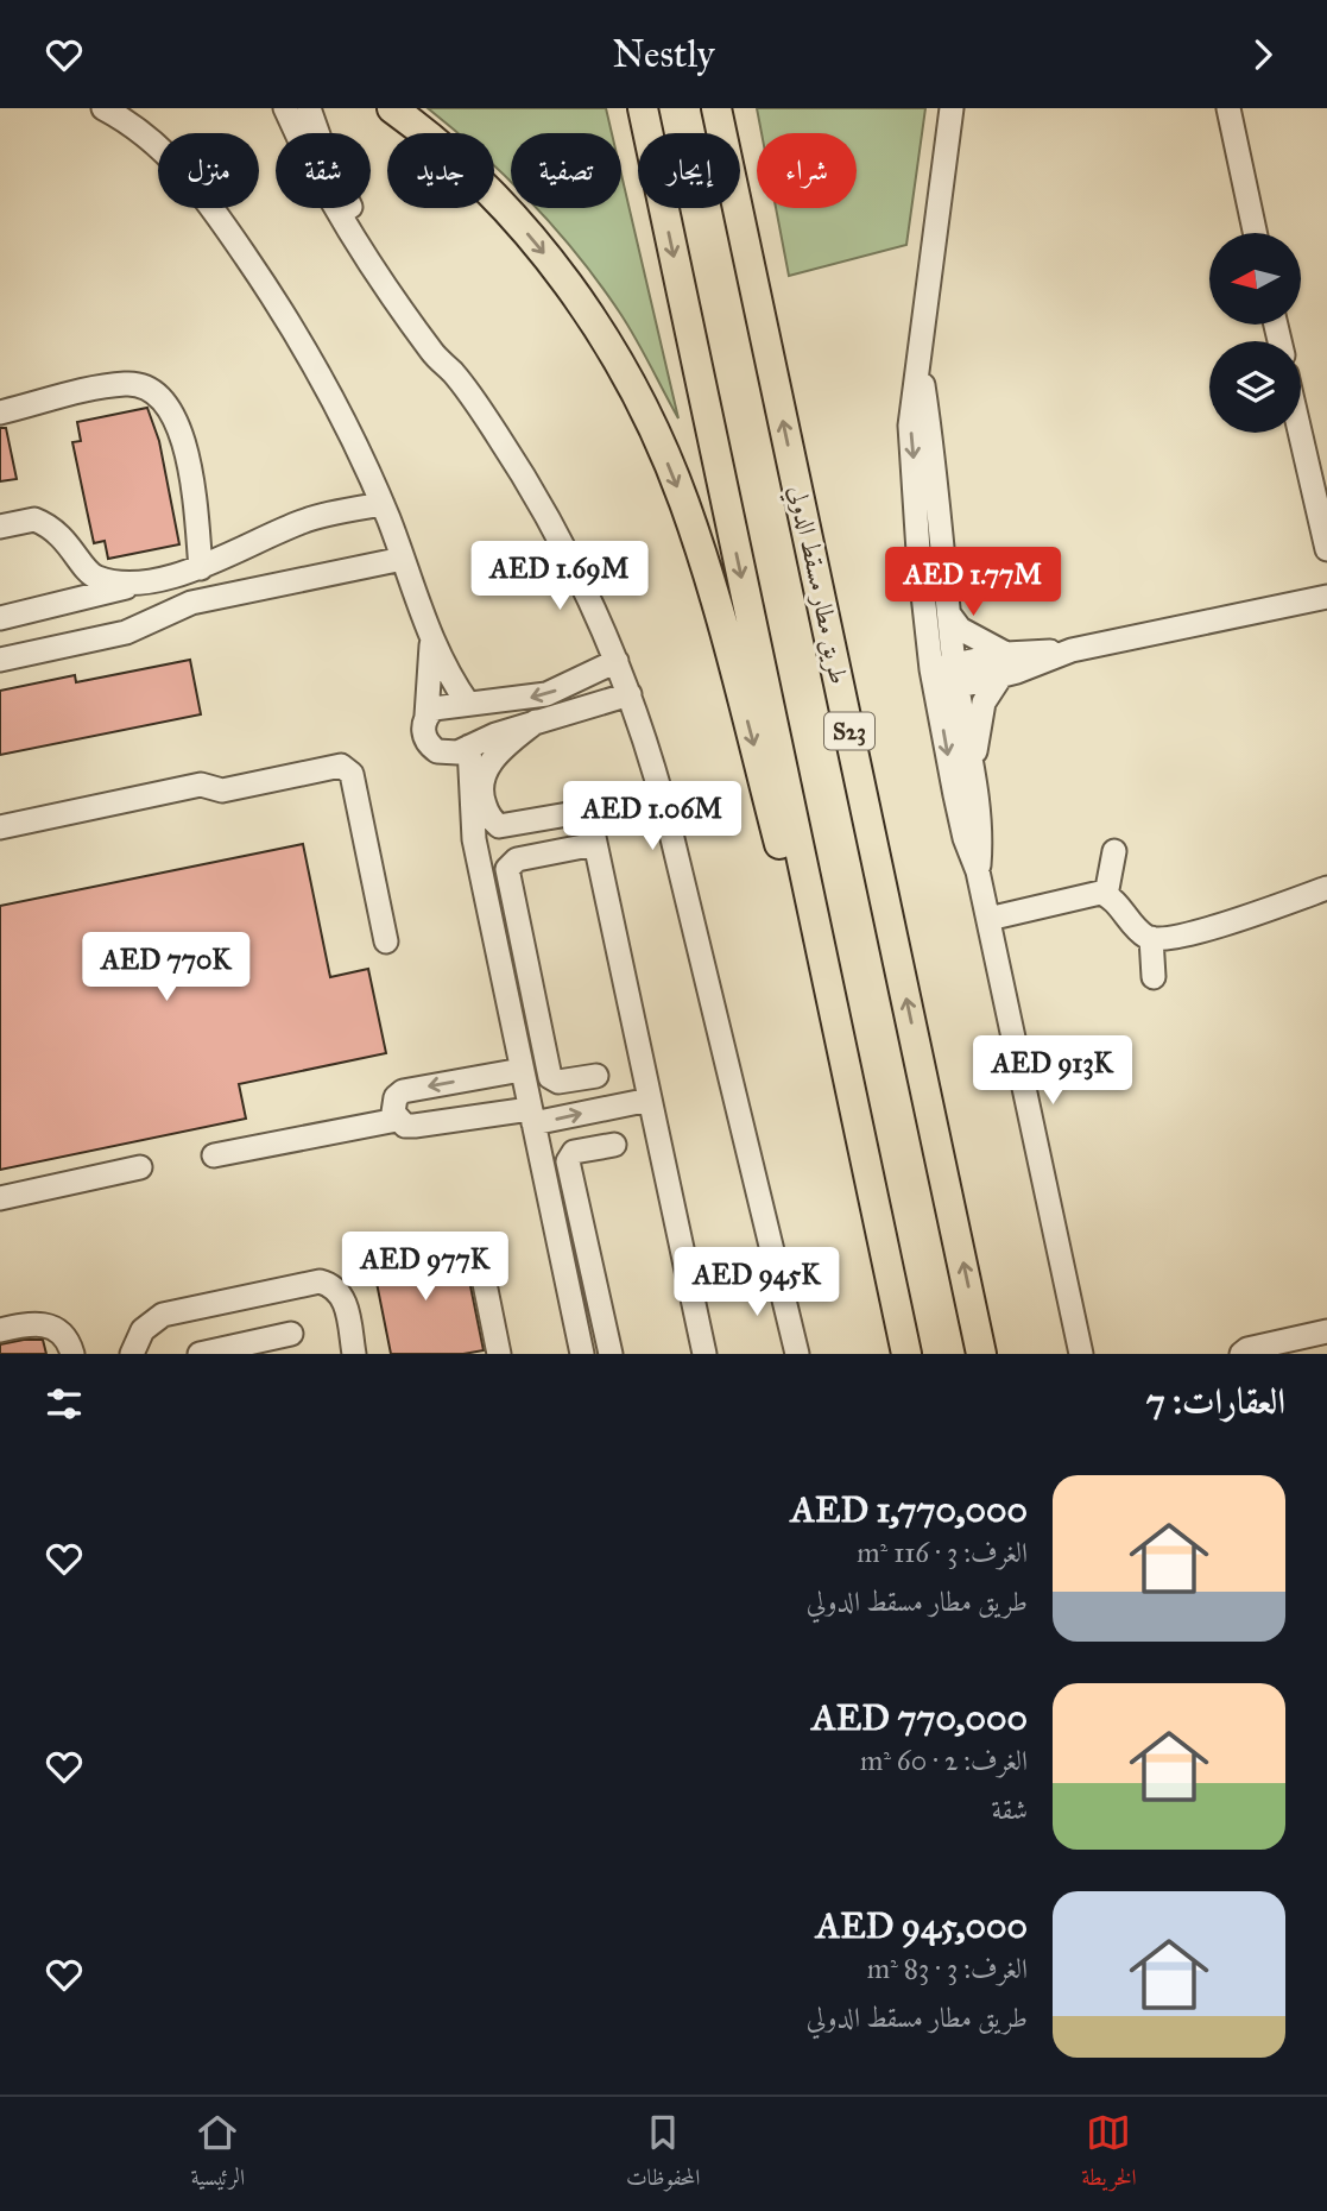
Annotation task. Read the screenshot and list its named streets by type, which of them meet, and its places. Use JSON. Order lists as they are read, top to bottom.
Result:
{
  "streets": {
    "main road": ["طريق مطار مسقط الدولي", "S23"]
  },
  "north": "left",
  "page": {
    "header": "Nestly",
    "chip": [
      "شراء",
      "إيجار",
      "تصفية",
      "جديد",
      "شقة",
      "منزل"
    ],
    "price": [
      "AED 1.69M",
      "AED 1.77M",
      "AED 1.06M",
      "AED 770K",
      "AED 913K",
      "AED 977K",
      "AED 945K"
    ],
    "heading": "العقارات: 7",
    "list": [
      {
        "name": "AED 1,770,000",
        "note": "الغرف: 3 · 116 m² · طريق مطار مسقط الدولي"
      },
      {
        "name": "AED 770,000",
        "note": "الغرف: 2 · 60 m² · شقة"
      },
      {
        "name": "AED 945,000",
        "note": "الغرف: 3 · 83 m² · طريق مطار مسقط الدولي"
      }
    ],
    "tabs": ["الخريطة", "المحفوظات", "الرئيسية"]
  }
}
